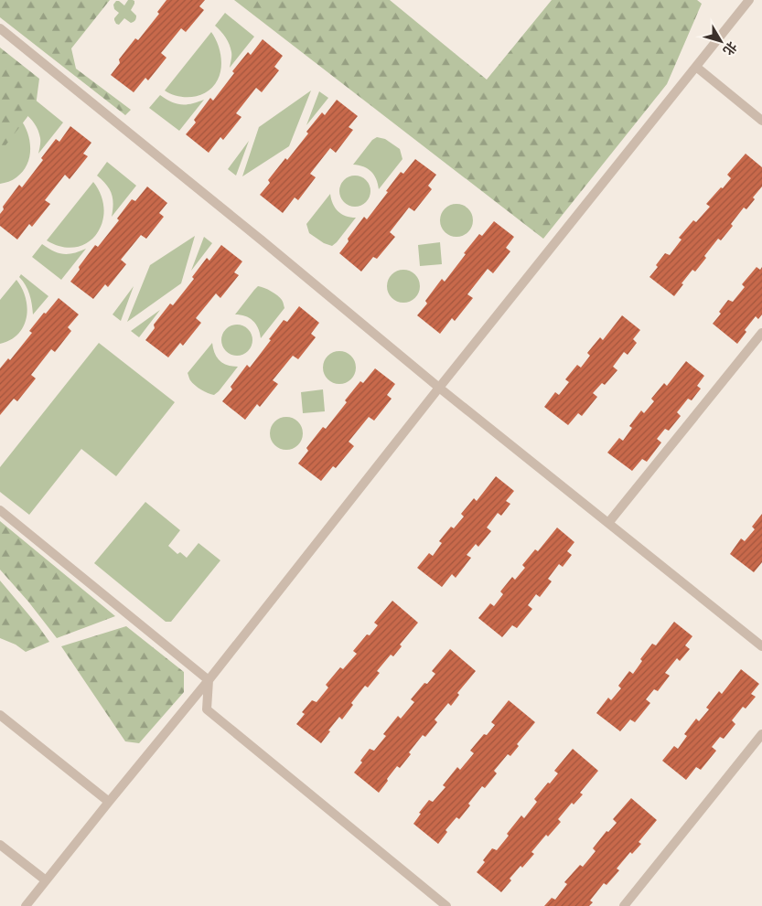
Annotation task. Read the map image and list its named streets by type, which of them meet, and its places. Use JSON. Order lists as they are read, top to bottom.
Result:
{
  "north": "bottom right"
}
